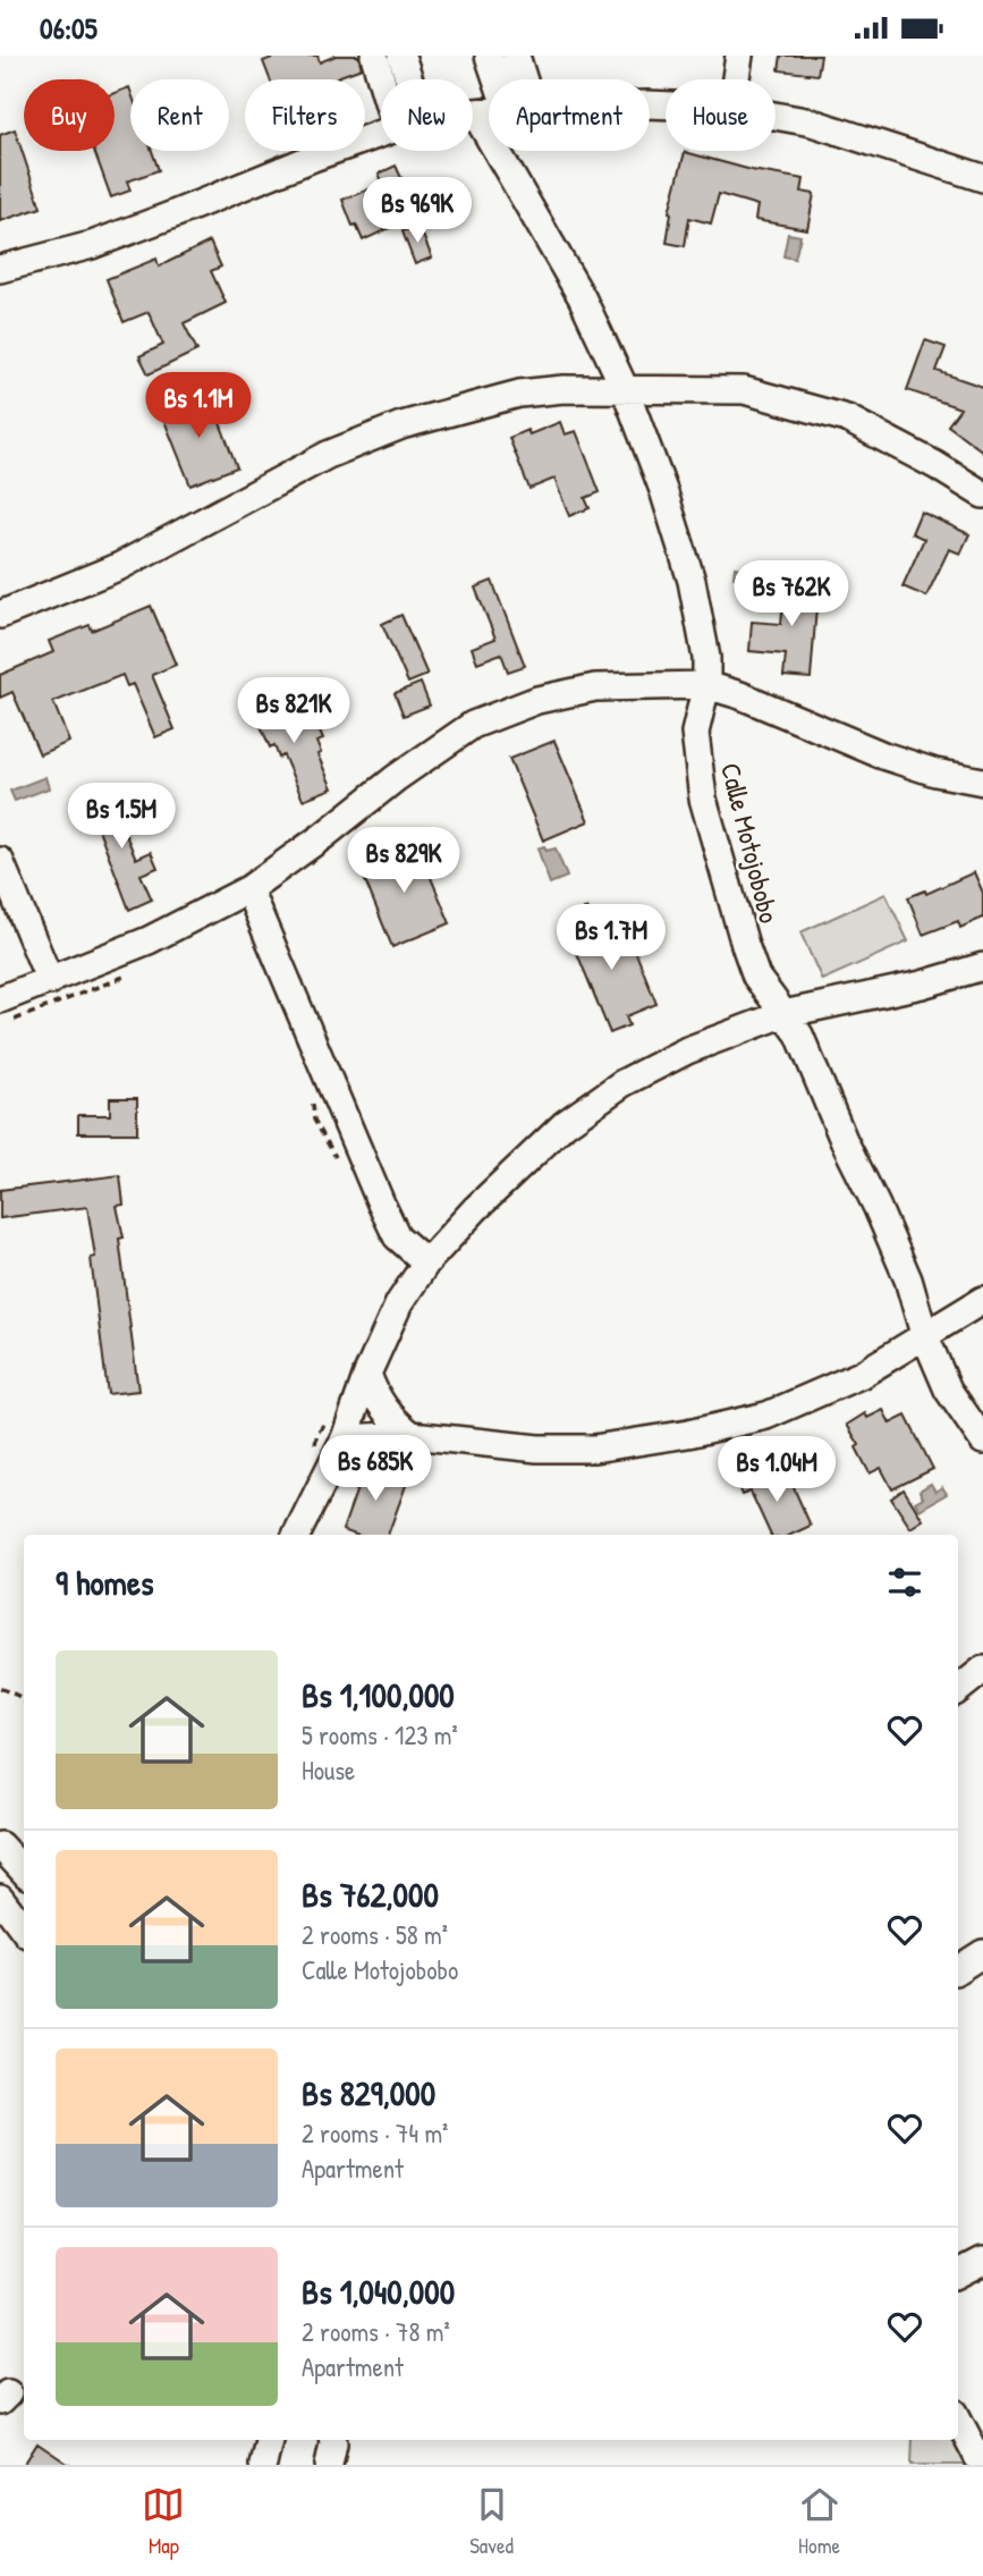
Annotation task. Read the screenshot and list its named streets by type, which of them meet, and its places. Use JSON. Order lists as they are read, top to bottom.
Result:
{
  "streets": {
    "street": ["Calle Motojobobo"]
  },
  "page": {
    "status": "06:05",
    "chip": [
      "Buy",
      "Rent",
      "Filters",
      "New",
      "Apartment",
      "House"
    ],
    "price": [
      "Bs 969K",
      "Bs 1.1M",
      "Bs 762K",
      "Bs 821K",
      "Bs 1.5M",
      "Bs 829K",
      "Bs 1.7M",
      "Bs 685K",
      "Bs 1.04M"
    ],
    "heading": "9 homes",
    "list": [
      {
        "name": "Bs 1,100,000",
        "note": "5 rooms · 123 m² · House"
      },
      {
        "name": "Bs 762,000",
        "note": "2 rooms · 58 m² · Calle Motojobobo"
      },
      {
        "name": "Bs 829,000",
        "note": "2 rooms · 74 m² · Apartment"
      },
      {
        "name": "Bs 1,040,000",
        "note": "2 rooms · 78 m² · Apartment"
      }
    ],
    "tabs": ["Map", "Saved", "Home"]
  }
}
